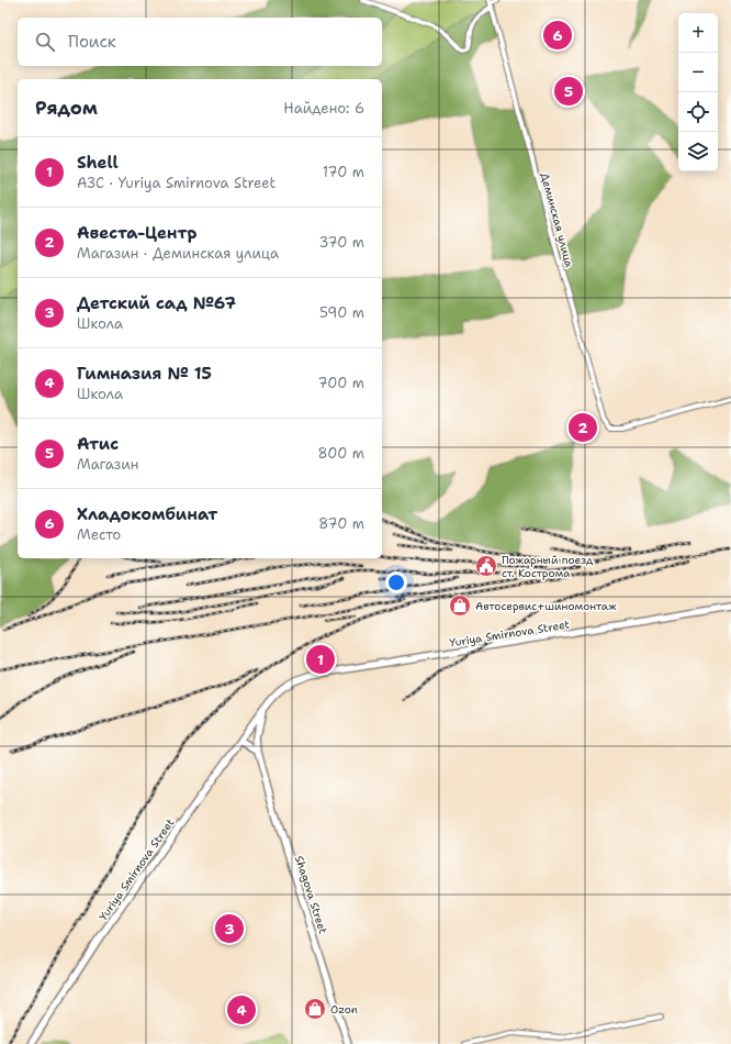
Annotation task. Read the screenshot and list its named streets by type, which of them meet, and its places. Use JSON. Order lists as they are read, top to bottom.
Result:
{
  "streets": {
    "main road": ["Yuriya Smirnova Street", "Shagova Street"],
    "street": ["Деминская улица"]
  },
  "crossings": [
    ["Yuriya Smirnova Street", "Shagova Street"]
  ],
  "places": {
    "public building": ["Пожарный поезд ст. Кострома"],
    "shop": ["Автосервис+шиномонтаж", "Ozon"]
  },
  "page": {
    "map_buttons": ["+", "−"],
    "search": "Поиск",
    "pins": [
      "6",
      "5",
      "2",
      "1",
      "3",
      "4"
    ],
    "heading": ["Рядом", "Найдено: 6"],
    "list": [
      {
        "mark": "1",
        "name": "Shell",
        "note": "АЗС · Yuriya Smirnova Street",
        "value": "170 m"
      },
      {
        "mark": "2",
        "name": "Авеста-Центр",
        "note": "Магазин · Деминская улица",
        "value": "370 m"
      },
      {
        "mark": "3",
        "name": "Детский сад №67",
        "note": "Школа",
        "value": "590 m"
      },
      {
        "mark": "4",
        "name": "Гимназия № 15",
        "note": "Школа",
        "value": "700 m"
      },
      {
        "mark": "5",
        "name": "Атис",
        "note": "Магазин",
        "value": "800 m"
      },
      {
        "mark": "6",
        "name": "Хладокомбинат",
        "note": "Место",
        "value": "870 m"
      }
    ]
  }
}
